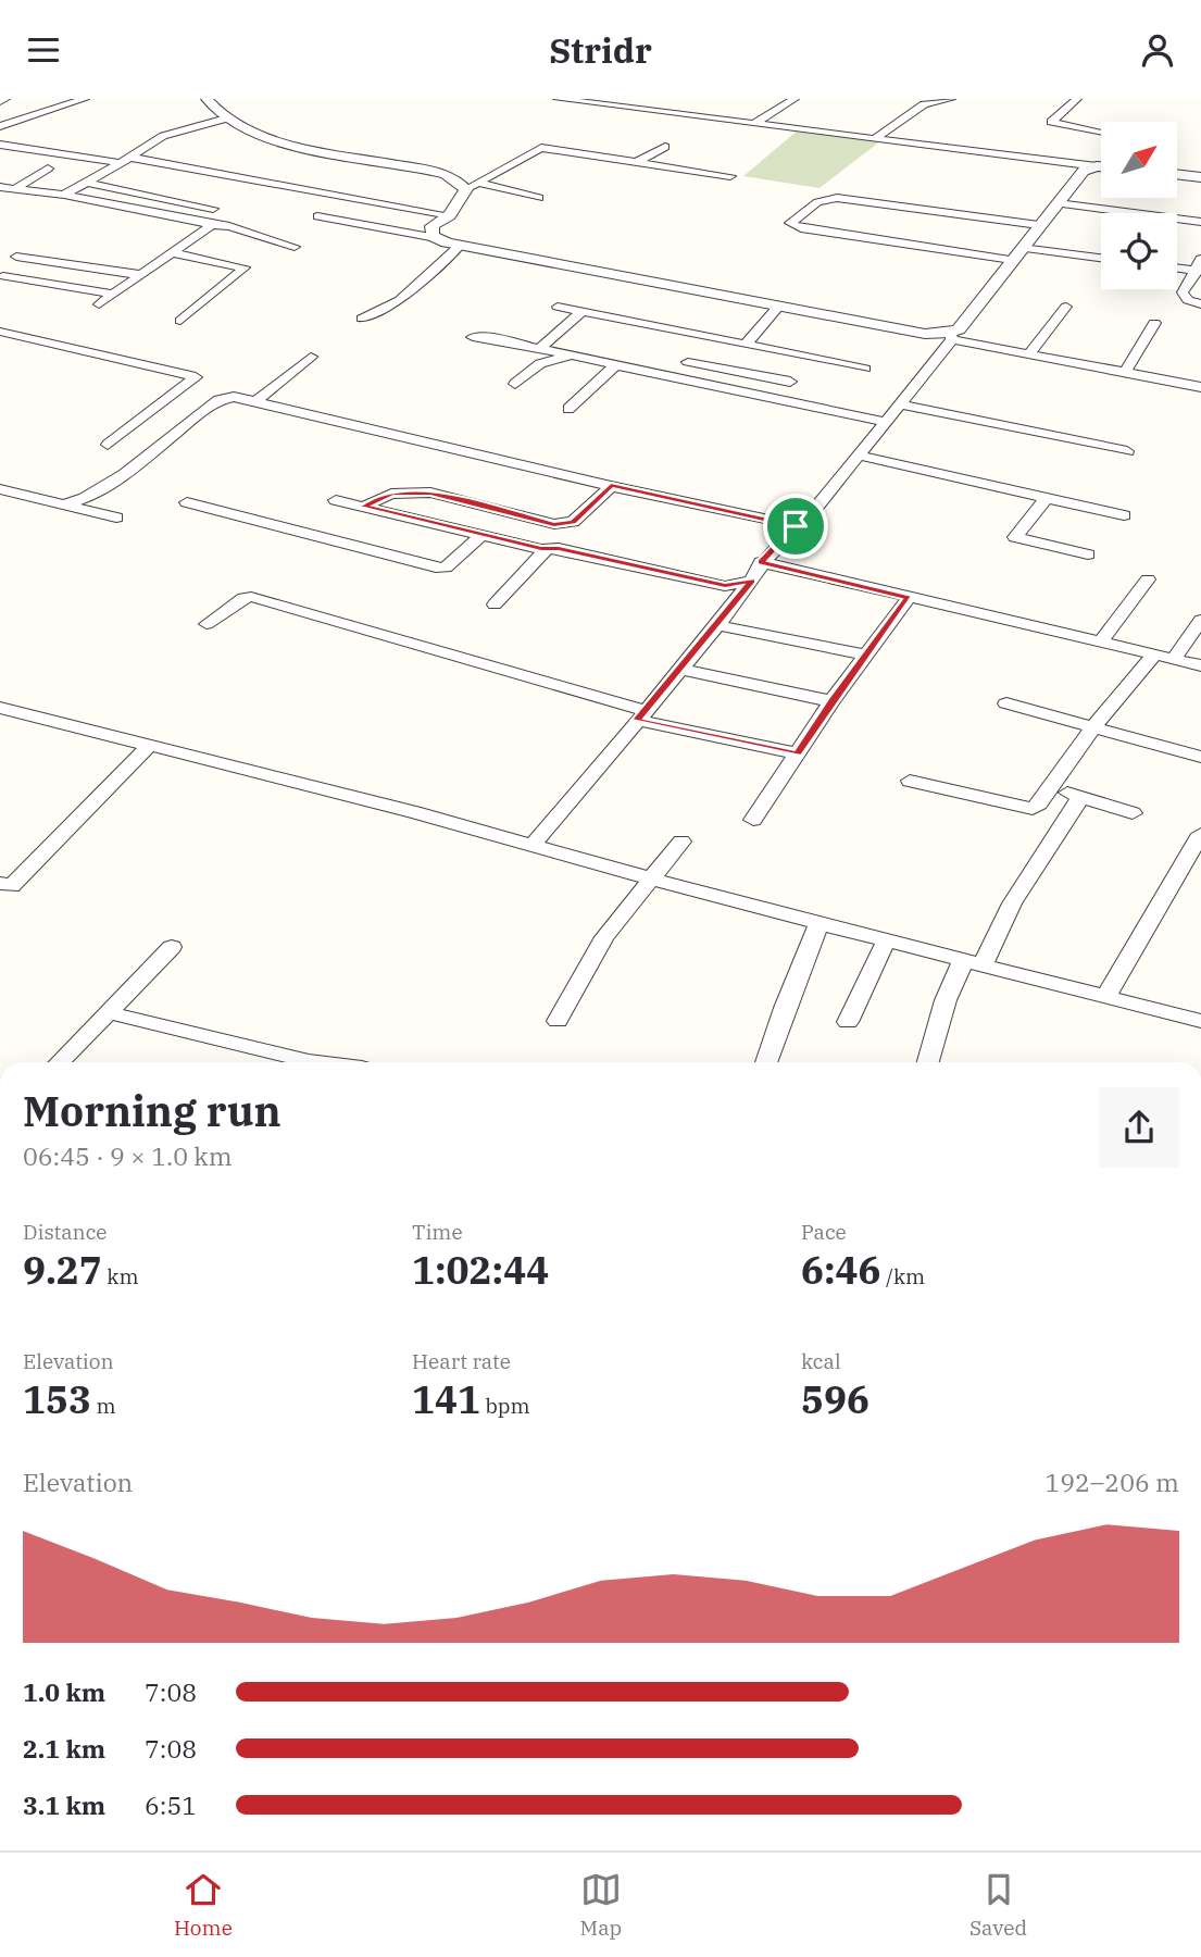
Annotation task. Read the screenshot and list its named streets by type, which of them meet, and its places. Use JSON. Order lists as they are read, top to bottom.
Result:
{
  "north": "top right",
  "page": {
    "header": "Stridr",
    "heading": ["Morning run", "06:45 · 9 × 1.0 km"],
    "stats": [
      ["Distance", "9.27 km"],
      ["Time", "1:02:44"],
      ["Pace", "6:46 /km"],
      ["Elevation", "153 m"],
      ["Heart rate", "141 bpm"],
      ["kcal", "596"]
    ],
    "chart": ["Elevation", "192–206 m"],
    "list": [
      {
        "name": "1.0 km",
        "note": "7:08"
      },
      {
        "name": "2.1 km",
        "note": "7:08"
      },
      {
        "name": "3.1 km",
        "note": "6:51"
      }
    ],
    "tabs": ["Home", "Map", "Saved"]
  }
}
